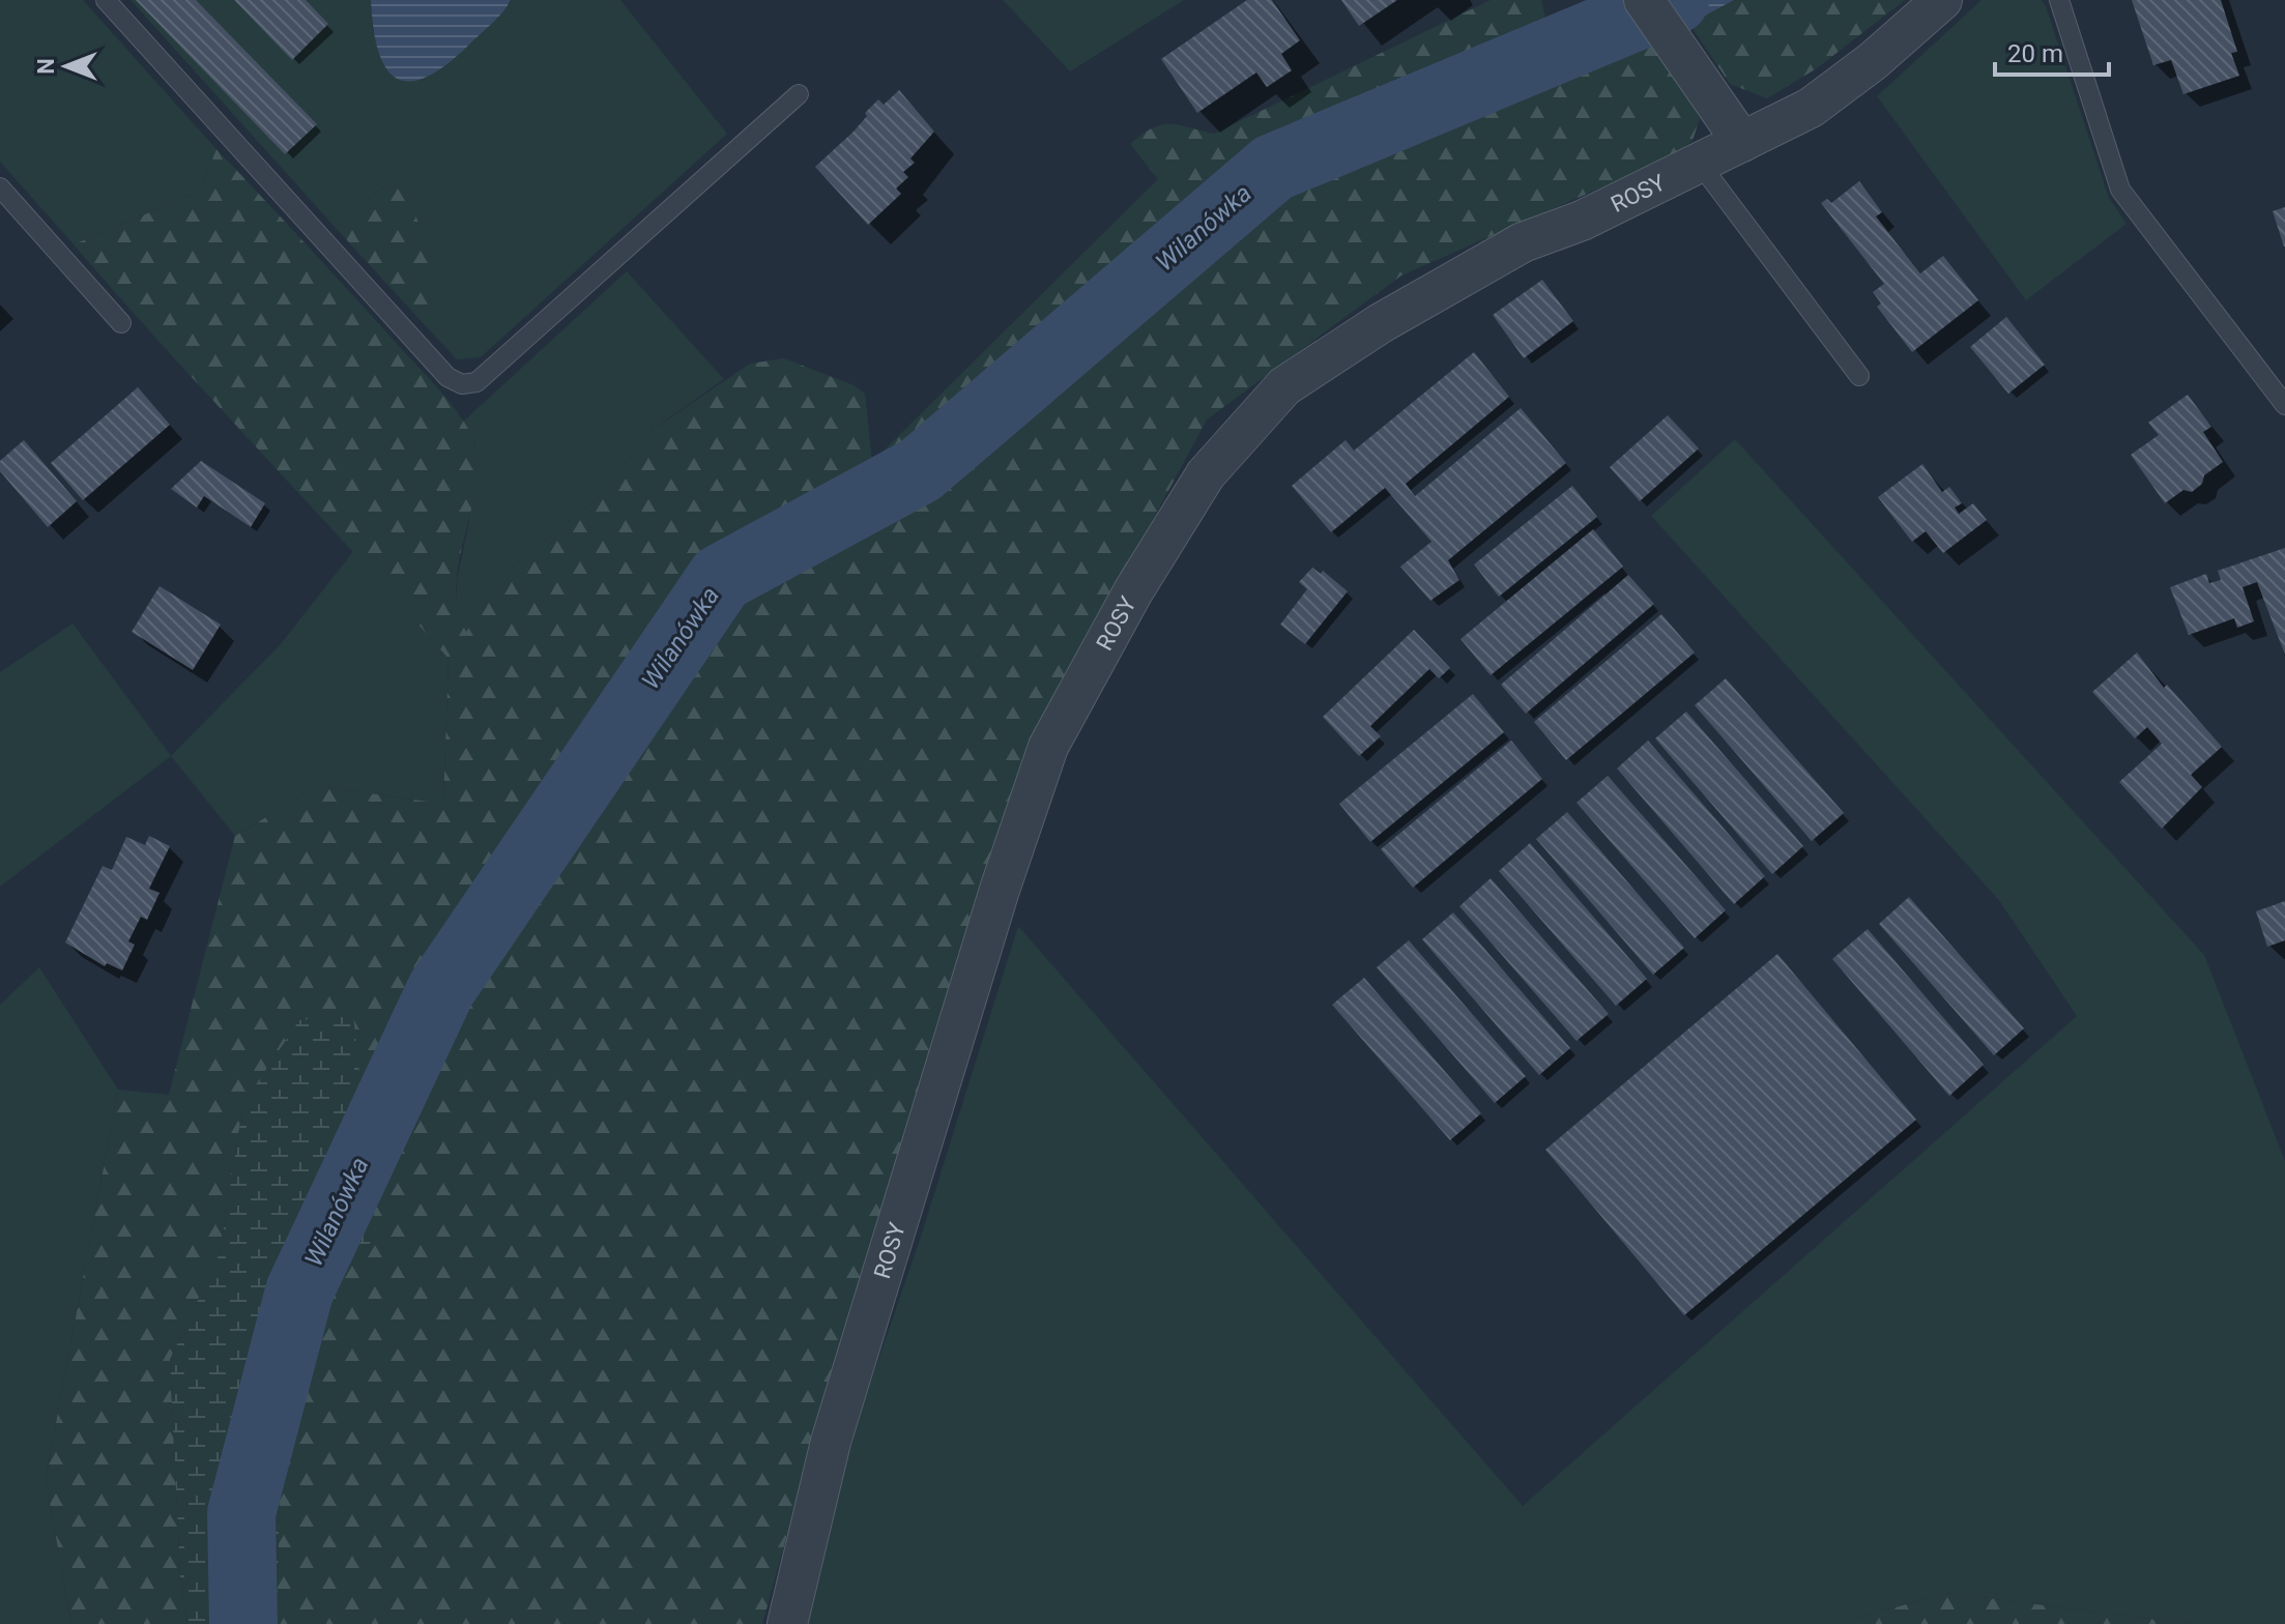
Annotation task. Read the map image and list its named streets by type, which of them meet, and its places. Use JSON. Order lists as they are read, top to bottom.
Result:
{
  "streets": {
    "street": ["ROSY"]
  },
  "water": ["Wilanówka"],
  "scale_bar": "20 m",
  "north": "left"
}
